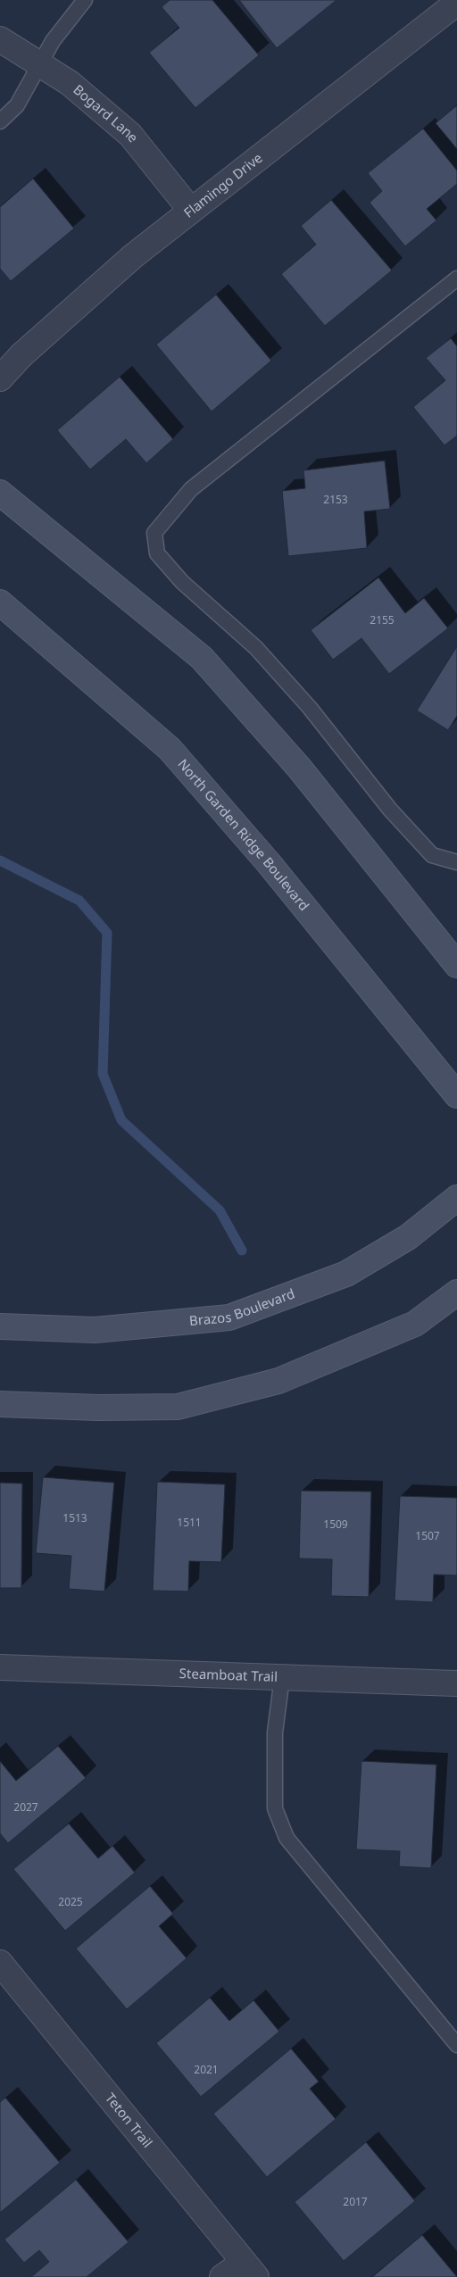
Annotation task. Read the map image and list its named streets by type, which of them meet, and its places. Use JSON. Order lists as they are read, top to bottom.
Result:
{
  "streets": {
    "main road": ["North Garden Ridge Boulevard", "Brazos Boulevard"],
    "street": [
      "Bogard Lane",
      "Flamingo Drive",
      "Steamboat Trail",
      "Teton Trail"
    ]
  },
  "crossings": [
    ["Bogard Lane", "Flamingo Drive"]
  ],
  "house_numbers": [
    "2153",
    "2155",
    "1513",
    "1511",
    "1509",
    "1507",
    "2027",
    "2025",
    "2021",
    "2017"
  ]
}
